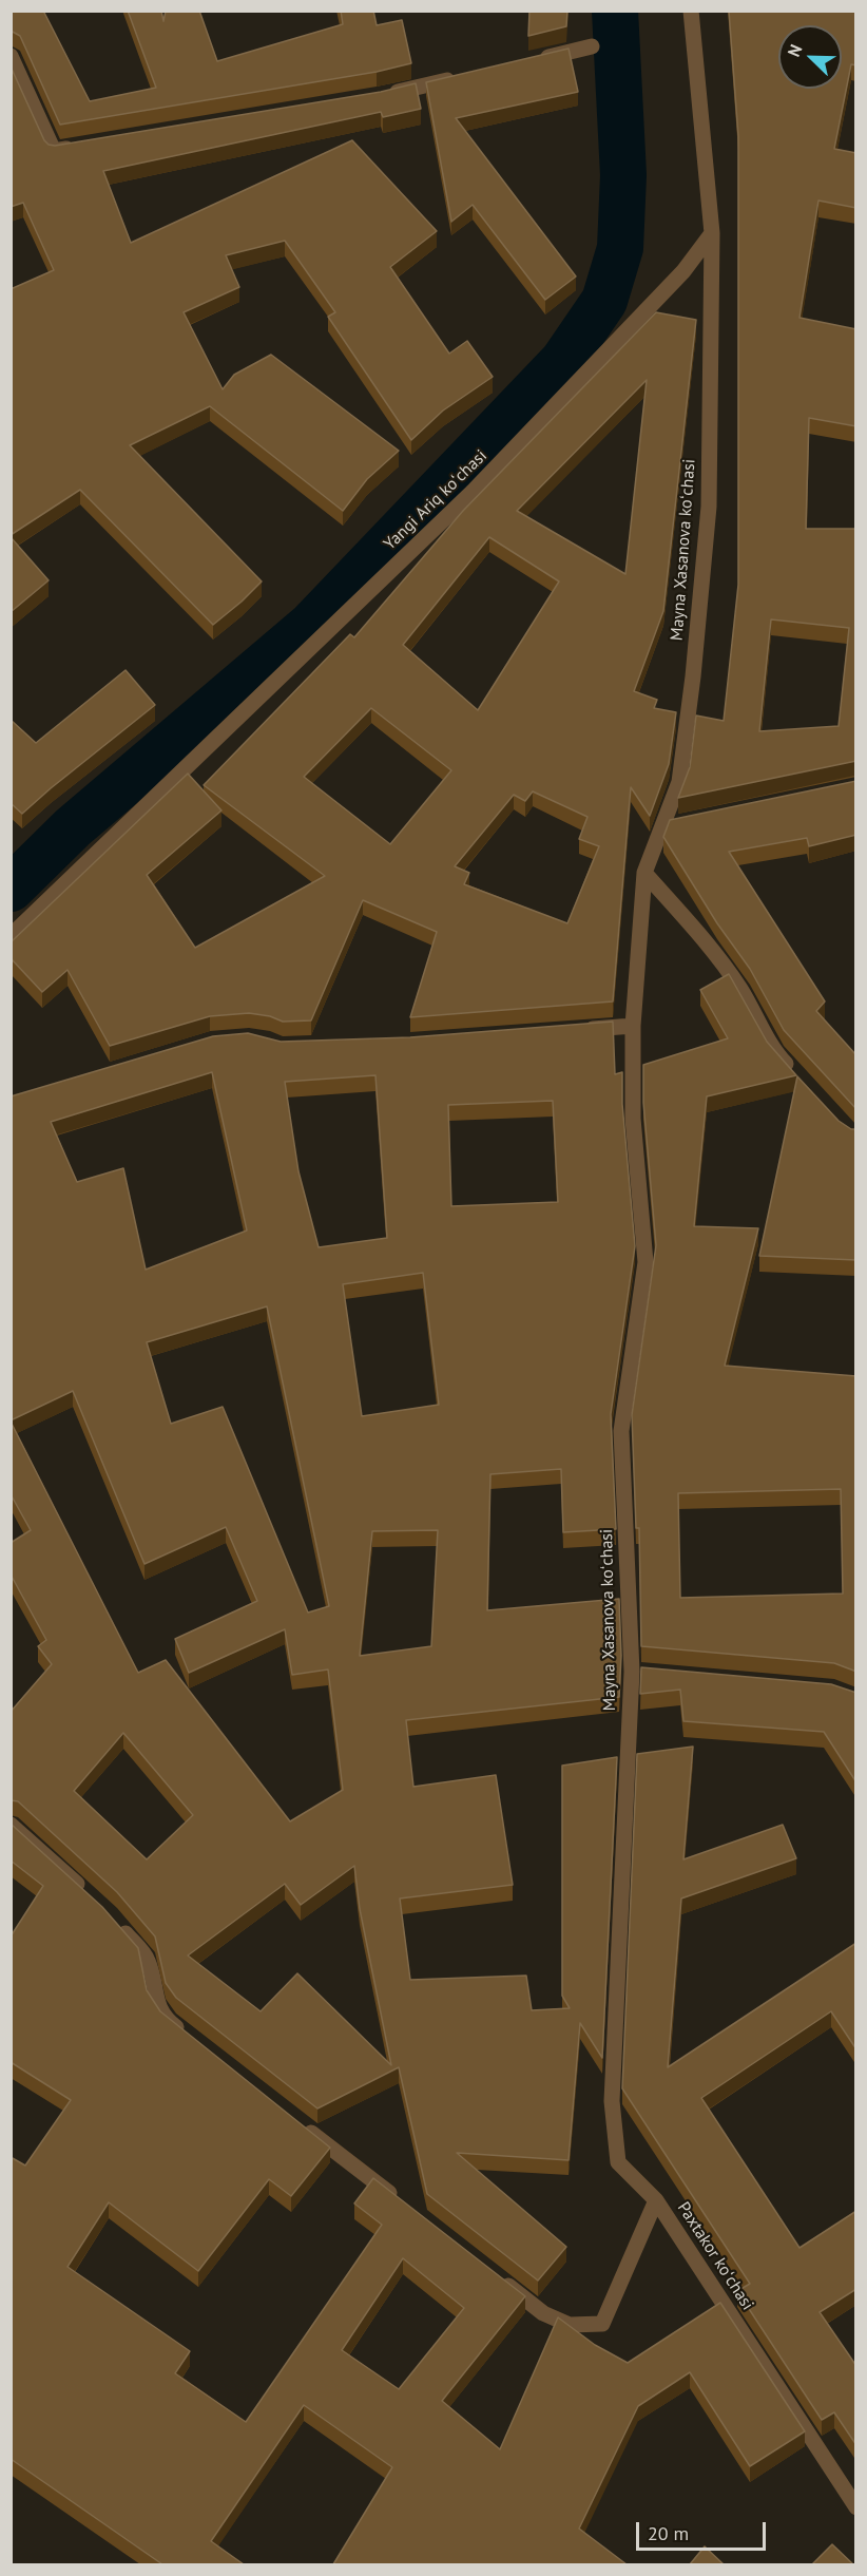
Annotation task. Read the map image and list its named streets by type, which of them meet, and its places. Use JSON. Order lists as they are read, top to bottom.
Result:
{
  "streets": {
    "street": ["Yangi Ariq koʻchasi", "Mayna Xasanova koʻchasi", "Paxtakor koʻchasi"]
  },
  "crossings": [
    ["Yangi Ariq koʻchasi", "Mayna Xasanova koʻchasi"],
    ["Mayna Xasanova koʻchasi", "Paxtakor koʻchasi"]
  ],
  "scale_bar": "20 m",
  "north": "top left"
}
